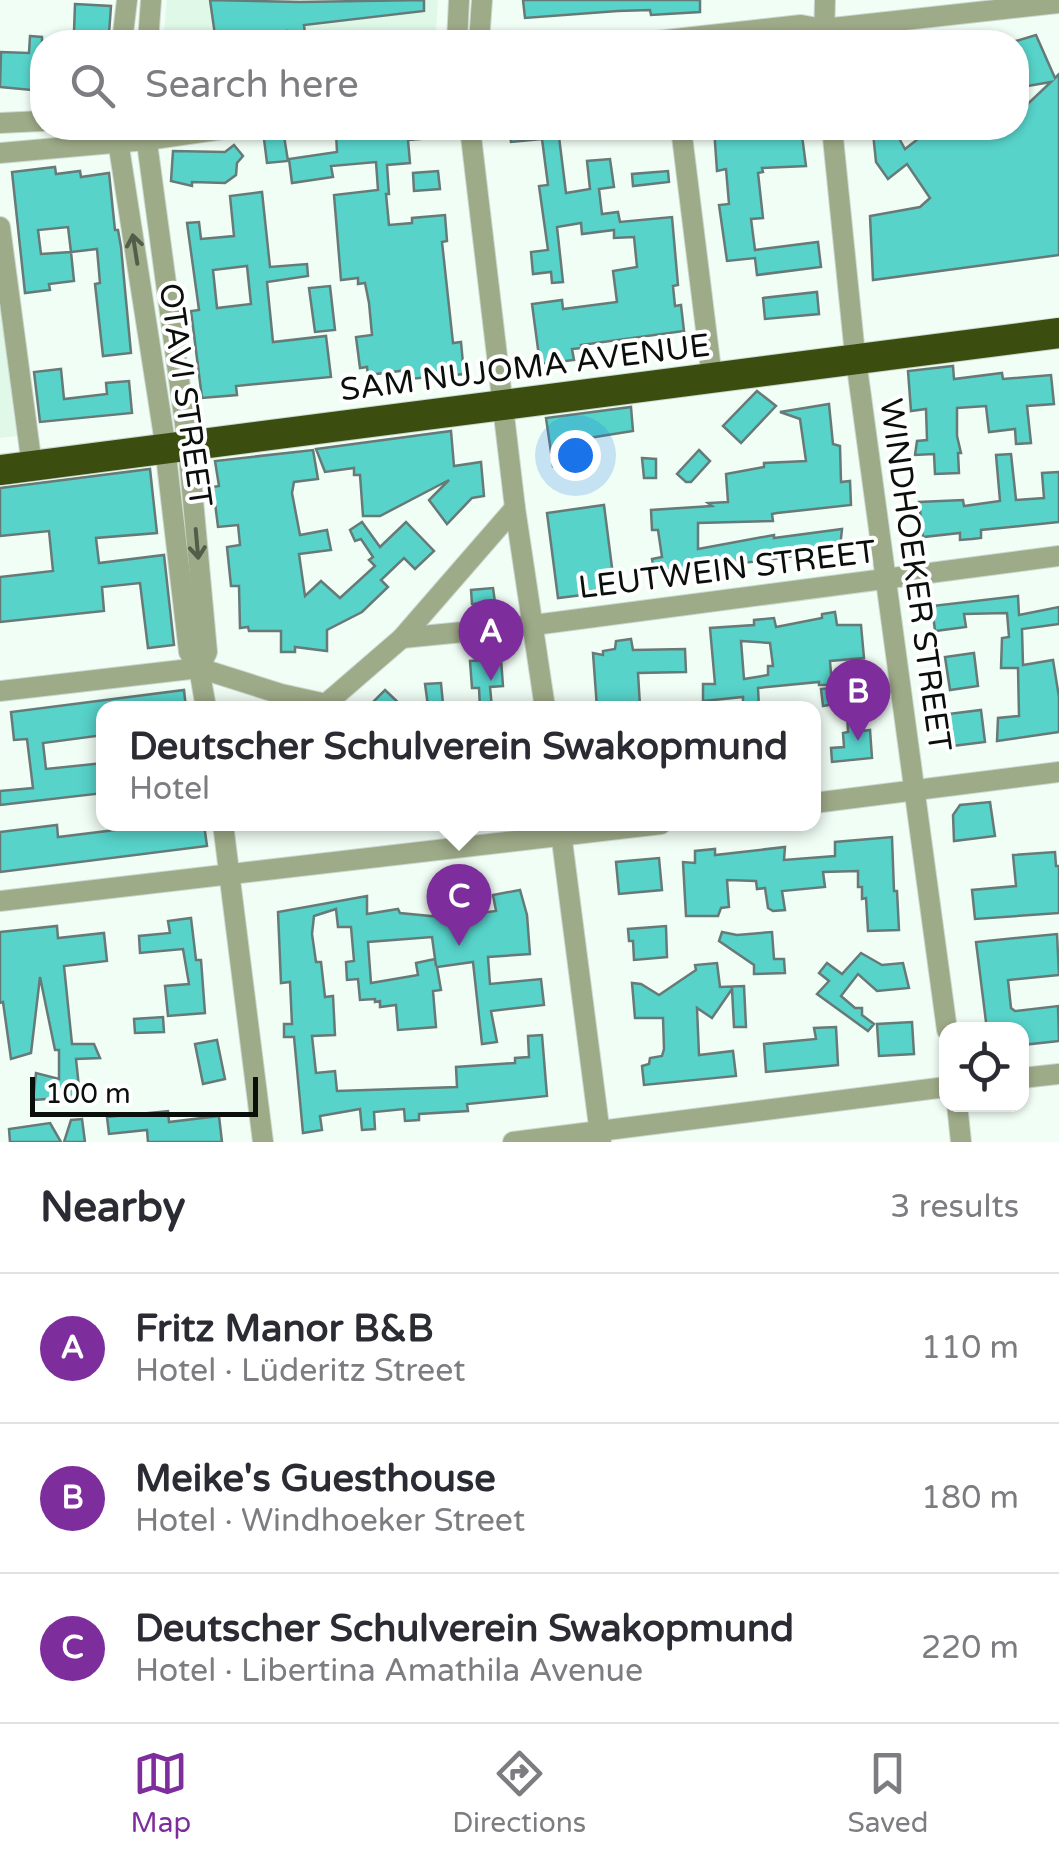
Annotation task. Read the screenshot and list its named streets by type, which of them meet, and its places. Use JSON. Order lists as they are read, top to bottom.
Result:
{
  "streets": {
    "highway": ["SAM NUJOMA AVENUE"],
    "street": ["OTAVI STREET", "LEUTWEIN STREET", "WINDHOEKER STREET"]
  },
  "crossings": [
    ["SAM NUJOMA AVENUE", "OTAVI STREET"],
    ["SAM NUJOMA AVENUE", "WINDHOEKER STREET"],
    ["LEUTWEIN STREET", "WINDHOEKER STREET"]
  ],
  "scale_bar": "100 m",
  "page": {
    "search": "Search here",
    "pins": ["A", "B", "C"],
    "popup": ["Deutscher Schulverein Swakopmund", "Hotel"],
    "scale": "100 m",
    "heading": ["Nearby", "3 results"],
    "list": [
      {
        "mark": "A",
        "name": "Fritz Manor B&B",
        "note": "Hotel · Lüderitz Street",
        "value": "110 m"
      },
      {
        "mark": "B",
        "name": "Meike's Guesthouse",
        "note": "Hotel · Windhoeker Street",
        "value": "180 m"
      },
      {
        "mark": "C",
        "name": "Deutscher Schulverein Swakopmund",
        "note": "Hotel · Libertina Amathila Avenue",
        "value": "220 m"
      }
    ],
    "nav": ["Map", "Directions", "Saved"]
  }
}
